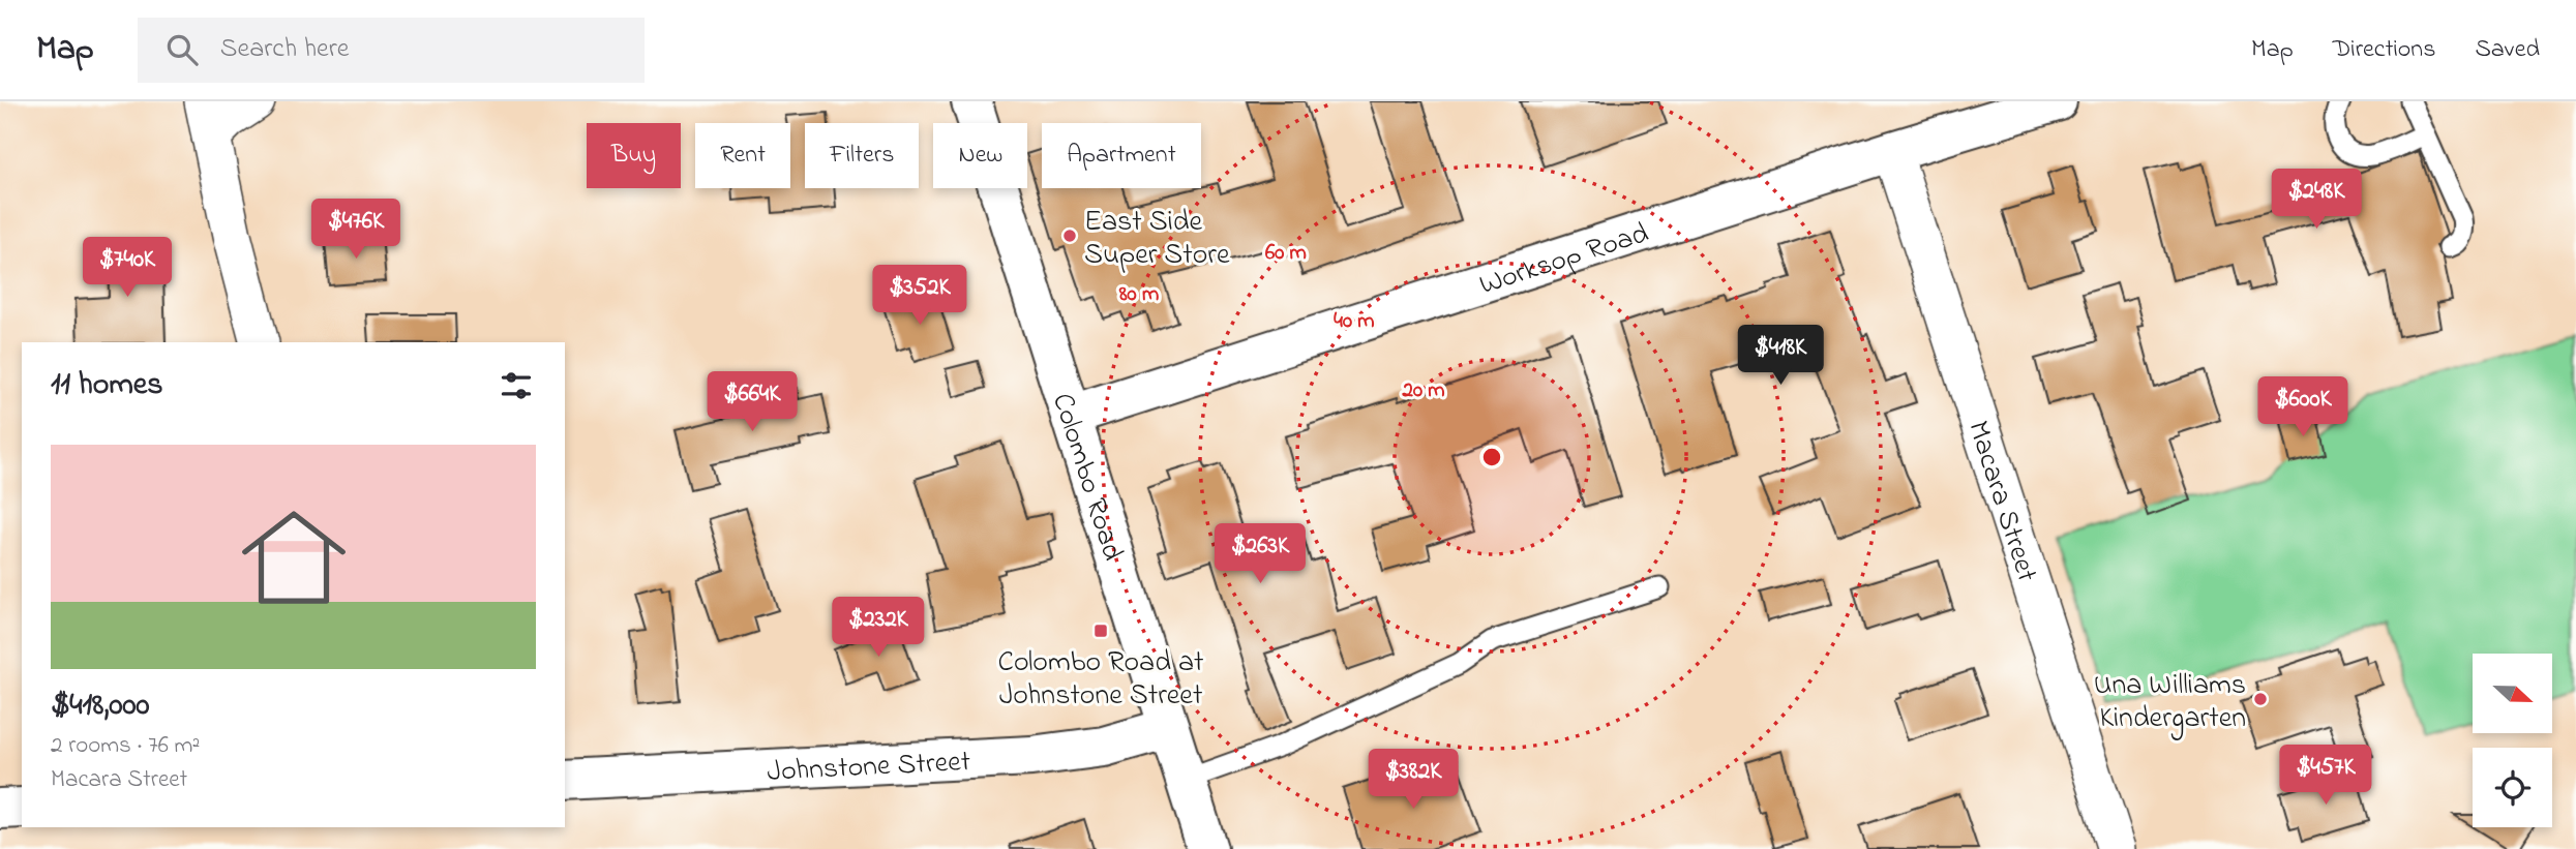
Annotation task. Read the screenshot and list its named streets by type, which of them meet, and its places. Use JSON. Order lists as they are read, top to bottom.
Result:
{
  "streets": {
    "street": [
      "Worksop Road",
      "Colombo Road",
      "Macara Street",
      "Johnstone Street"
    ]
  },
  "crossings": [
    ["Worksop Road", "Colombo Road"],
    ["Worksop Road", "Macara Street"],
    ["Colombo Road", "Johnstone Street"]
  ],
  "places": {
    "other": ["East Side Super Store", "Una Williams Kindergarten"],
    "transit": ["Colombo Road at Johnstone Street"]
  },
  "north": "right",
  "page": {
    "header": "Map",
    "search": "Search here",
    "nav": ["Map", "Directions", "Saved"],
    "chip": [
      "Buy",
      "Rent",
      "Filters",
      "New",
      "Apartment"
    ],
    "price": [
      "$248K",
      "$476K",
      "$740K",
      "$352K",
      "$418K",
      "$664K",
      "$600K",
      "$263K",
      "$232K",
      "$457K",
      "$382K"
    ],
    "heading": "11 homes",
    "list": [
      {
        "name": "$418,000",
        "note": "2 rooms · 76 m² · Macara Street"
      }
    ]
  },
  "rings": [
    "60 m",
    "80 m",
    "40 m",
    "20 m"
  ]
}
